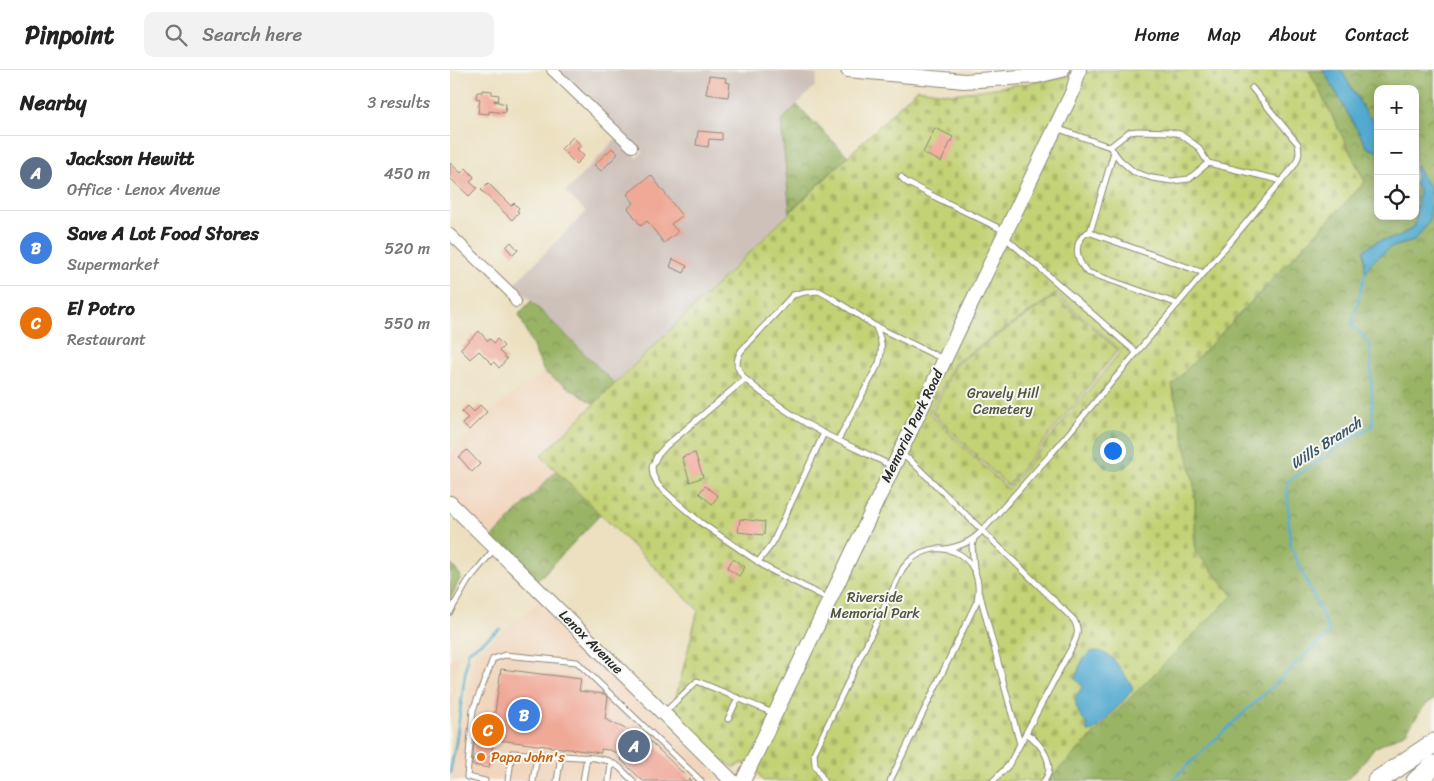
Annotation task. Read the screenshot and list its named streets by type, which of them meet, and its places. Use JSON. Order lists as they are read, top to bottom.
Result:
{
  "streets": {
    "street": ["Memorial Park Road", "Lenox Avenue"]
  },
  "water": ["Wills Branch"],
  "parks": ["Gravely Hill Cemetery", "Riverside Memorial Park"],
  "places": ["Papa John's"],
  "page": {
    "header": "Pinpoint",
    "search": "Search here",
    "nav": [
      "Home",
      "Map",
      "About",
      "Contact"
    ],
    "heading": ["Nearby", "3 results"],
    "map_buttons": ["+", "−"],
    "list": [
      {
        "mark": "A",
        "name": "Jackson Hewitt",
        "note": "Office · Lenox Avenue",
        "value": "450 m"
      },
      {
        "mark": "B",
        "name": "Save A Lot Food Stores",
        "note": "Supermarket",
        "value": "520 m"
      },
      {
        "mark": "C",
        "name": "El Potro",
        "note": "Restaurant",
        "value": "550 m"
      }
    ],
    "pins": ["B", "C", "A"]
  }
}
